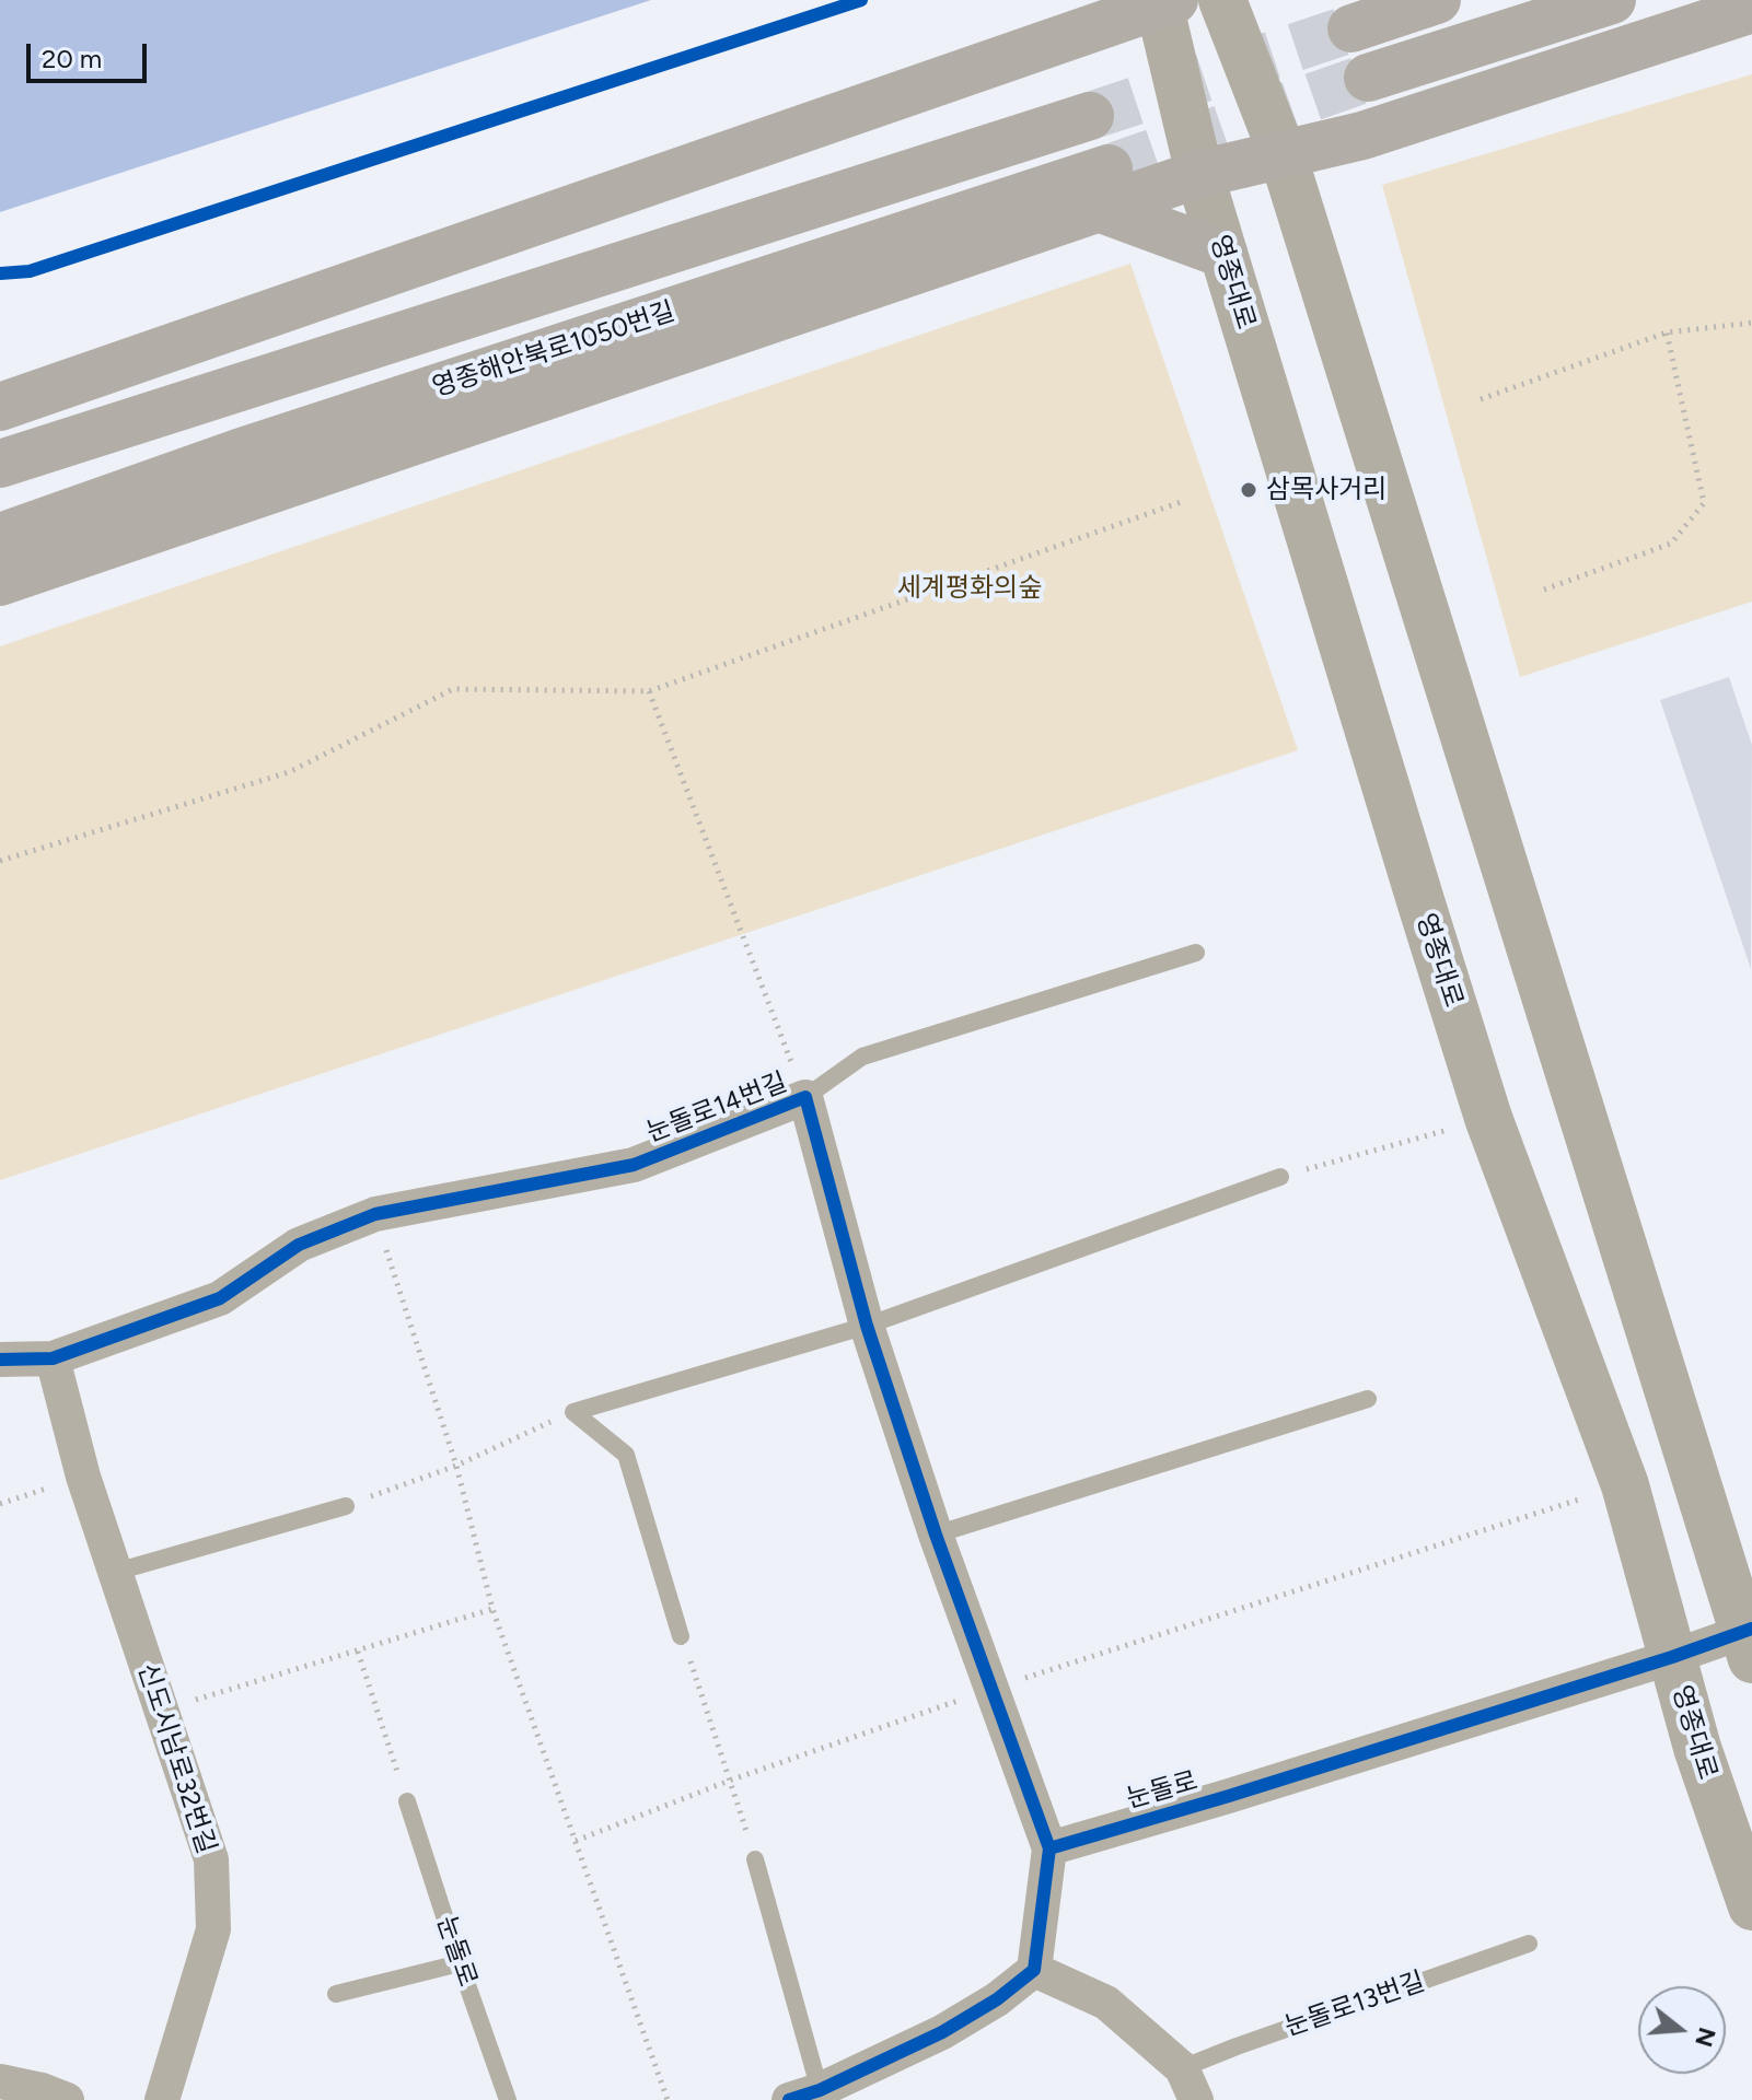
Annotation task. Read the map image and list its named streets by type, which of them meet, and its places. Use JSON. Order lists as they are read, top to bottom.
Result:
{
  "streets": {
    "highway": ["영종해안북로1050번길"],
    "main road": ["영종대로"],
    "street": ["눈돌로14번길", "신도시남로32번길", "눈돌로"],
    "lane": ["눈돌로13번길"]
  },
  "crossings": [
    ["영종대로", "눈돌로"],
    ["눈돌로14번길", "신도시남로32번길"],
    ["눈돌로14번길", "눈돌로"]
  ],
  "parks": ["세계평화의숲"],
  "places": ["삼목사거리"],
  "scale_bar": "20 m",
  "north": "right"
}
